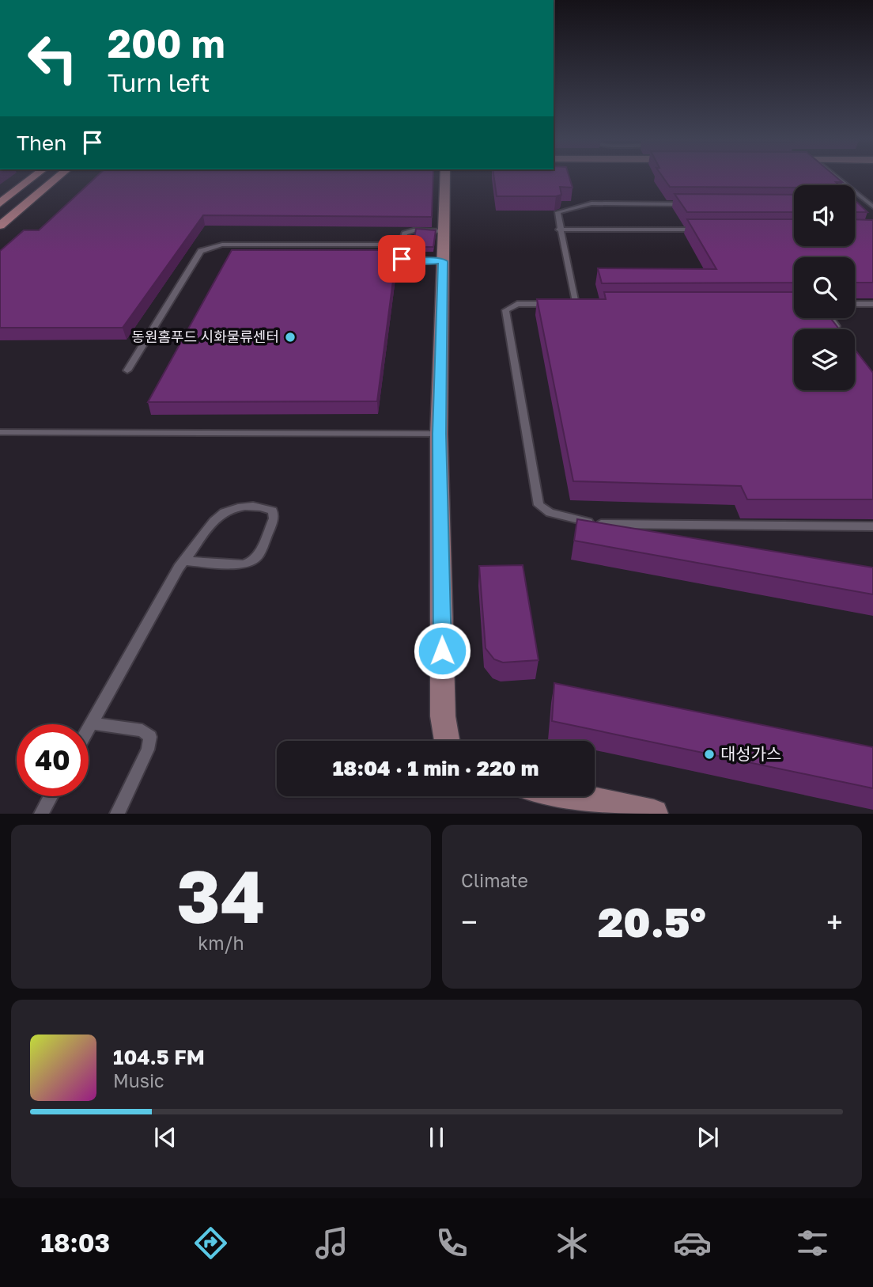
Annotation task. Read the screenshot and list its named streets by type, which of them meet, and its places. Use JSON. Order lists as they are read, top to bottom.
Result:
{
  "places": ["동원홈푸드 시화물류센터", "대성가스"],
  "page": {
    "turn": ["200 m", "Turn left"],
    "then": "Then",
    "limit": "40",
    "trip": "18:04 · 1 min · 220 m",
    "tile": [
      ["34", "km/h"],
      "Climate"
    ],
    "heat": ["−", "20.5°", "+"],
    "song": ["104.5 FM", "Music"],
    "tabs": "18:03"
  }
}
